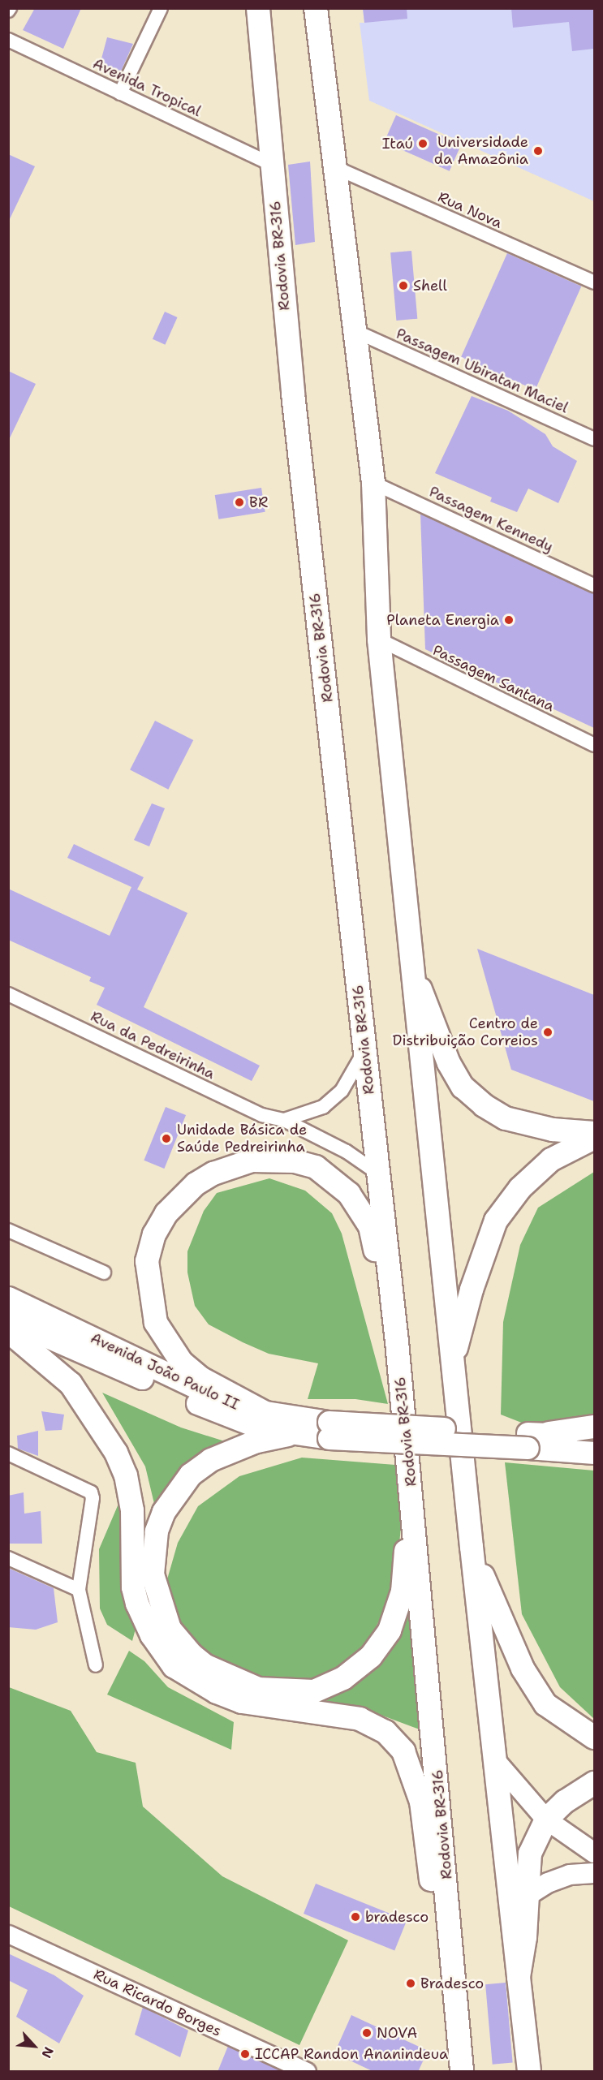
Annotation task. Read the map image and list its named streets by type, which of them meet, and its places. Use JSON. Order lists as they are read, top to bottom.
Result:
{
  "streets": {
    "highway": ["Rodovia BR-316"],
    "main road": ["Avenida João Paulo II"],
    "street": [
      "Avenida Tropical",
      "Rua Nova",
      "Passagem Ubiratan Maciel",
      "Passagem Kennedy",
      "Passagem Santana",
      "Rua da Pedreirinha",
      "Rua Ricardo Borges"
    ]
  },
  "crossings": [
    ["Avenida Tropical", "Rodovia BR-316"],
    ["Rodovia BR-316", "Rua da Pedreirinha"]
  ],
  "places": [
    "Itaú",
    "Universidade da Amazônia",
    "Shell",
    "BR",
    "Planeta Energia",
    "Centro de Distribuição Correios",
    "Unidade Básica de Saúde Pedreirinha",
    "bradesco",
    "Bradesco",
    "NOVA",
    "ICCAP Randon Ananindeua"
  ],
  "north": "bottom right"
}
